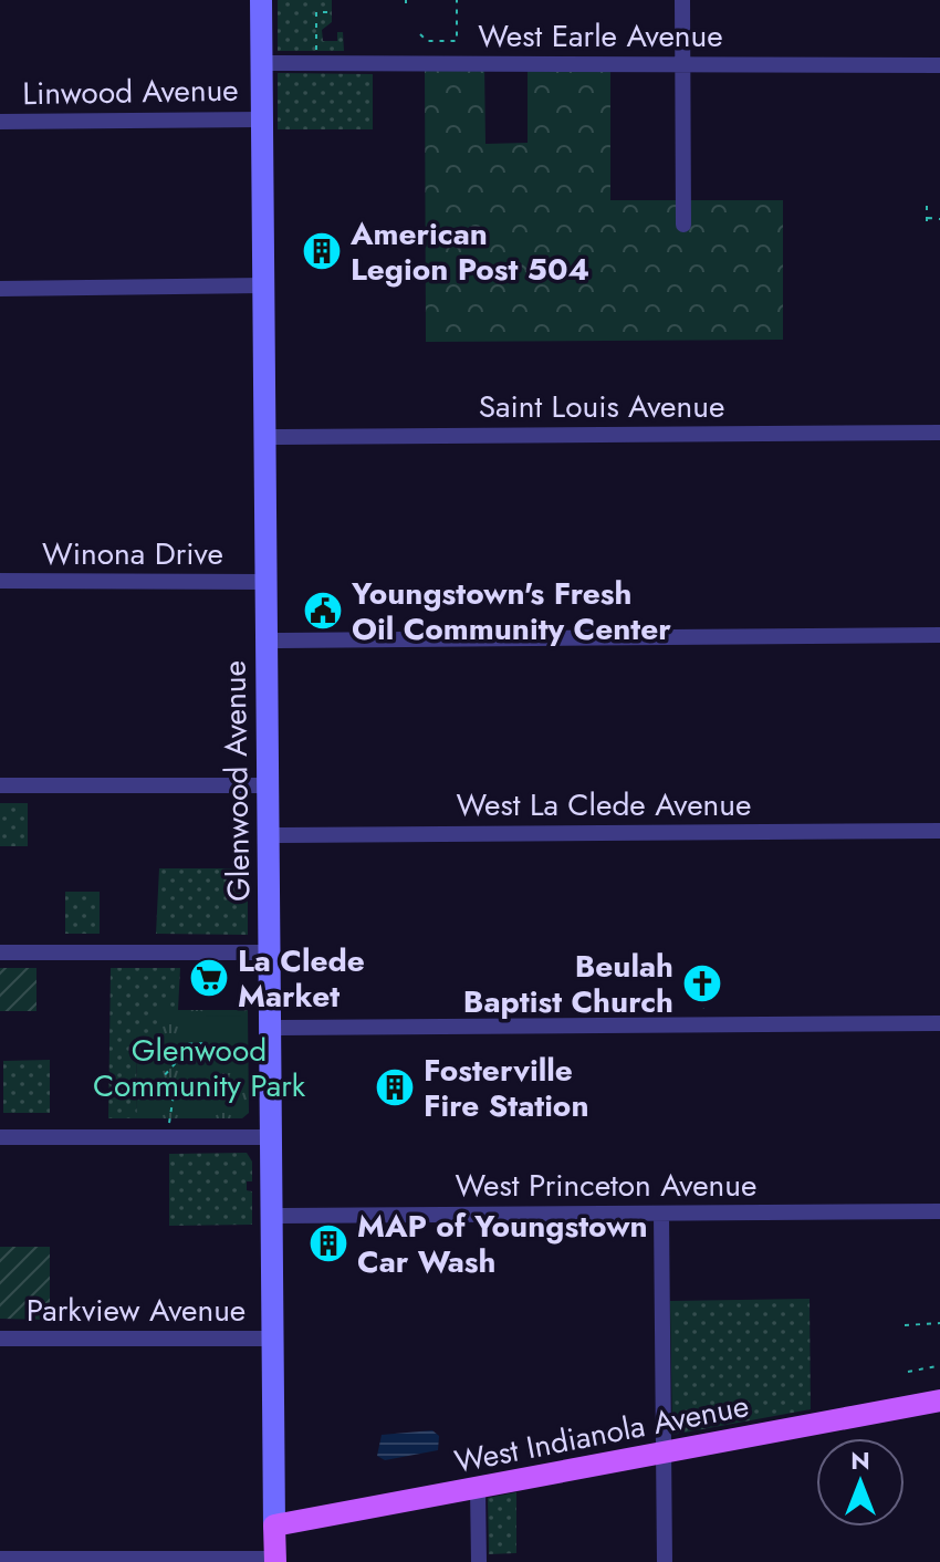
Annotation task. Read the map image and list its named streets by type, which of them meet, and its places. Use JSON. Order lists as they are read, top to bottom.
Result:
{
  "streets": {
    "main road": ["Glenwood Avenue", "West Indianola Avenue"],
    "street": [
      "West Earle Avenue",
      "Linwood Avenue",
      "Saint Louis Avenue",
      "Winona Drive",
      "West La Clede Avenue",
      "West Princeton Avenue",
      "Parkview Avenue"
    ]
  },
  "crossings": [
    ["West Earle Avenue", "Glenwood Avenue"],
    ["Linwood Avenue", "Glenwood Avenue"],
    ["Saint Louis Avenue", "Glenwood Avenue"],
    ["Winona Drive", "Glenwood Avenue"],
    ["Glenwood Avenue", "West La Clede Avenue"],
    ["Glenwood Avenue", "West Princeton Avenue"],
    ["Glenwood Avenue", "Parkview Avenue"],
    ["Glenwood Avenue", "West Indianola Avenue"]
  ],
  "parks": ["Glenwood Community Park"],
  "places": {
    "building": ["American Legion Post 504", "Fosterville Fire Station", "MAP of Youngstown Car Wash"],
    "public building": ["Youngstown's Fresh Oil Community Center"],
    "supermarket": ["La Clede Market"],
    "church": ["Beulah Baptist Church"]
  },
  "north": "top"
}
